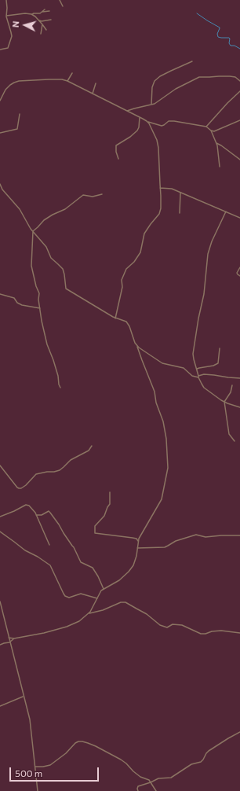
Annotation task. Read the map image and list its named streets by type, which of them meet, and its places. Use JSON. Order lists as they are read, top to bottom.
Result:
{
  "scale_bar": "500 m",
  "north": "left"
}
